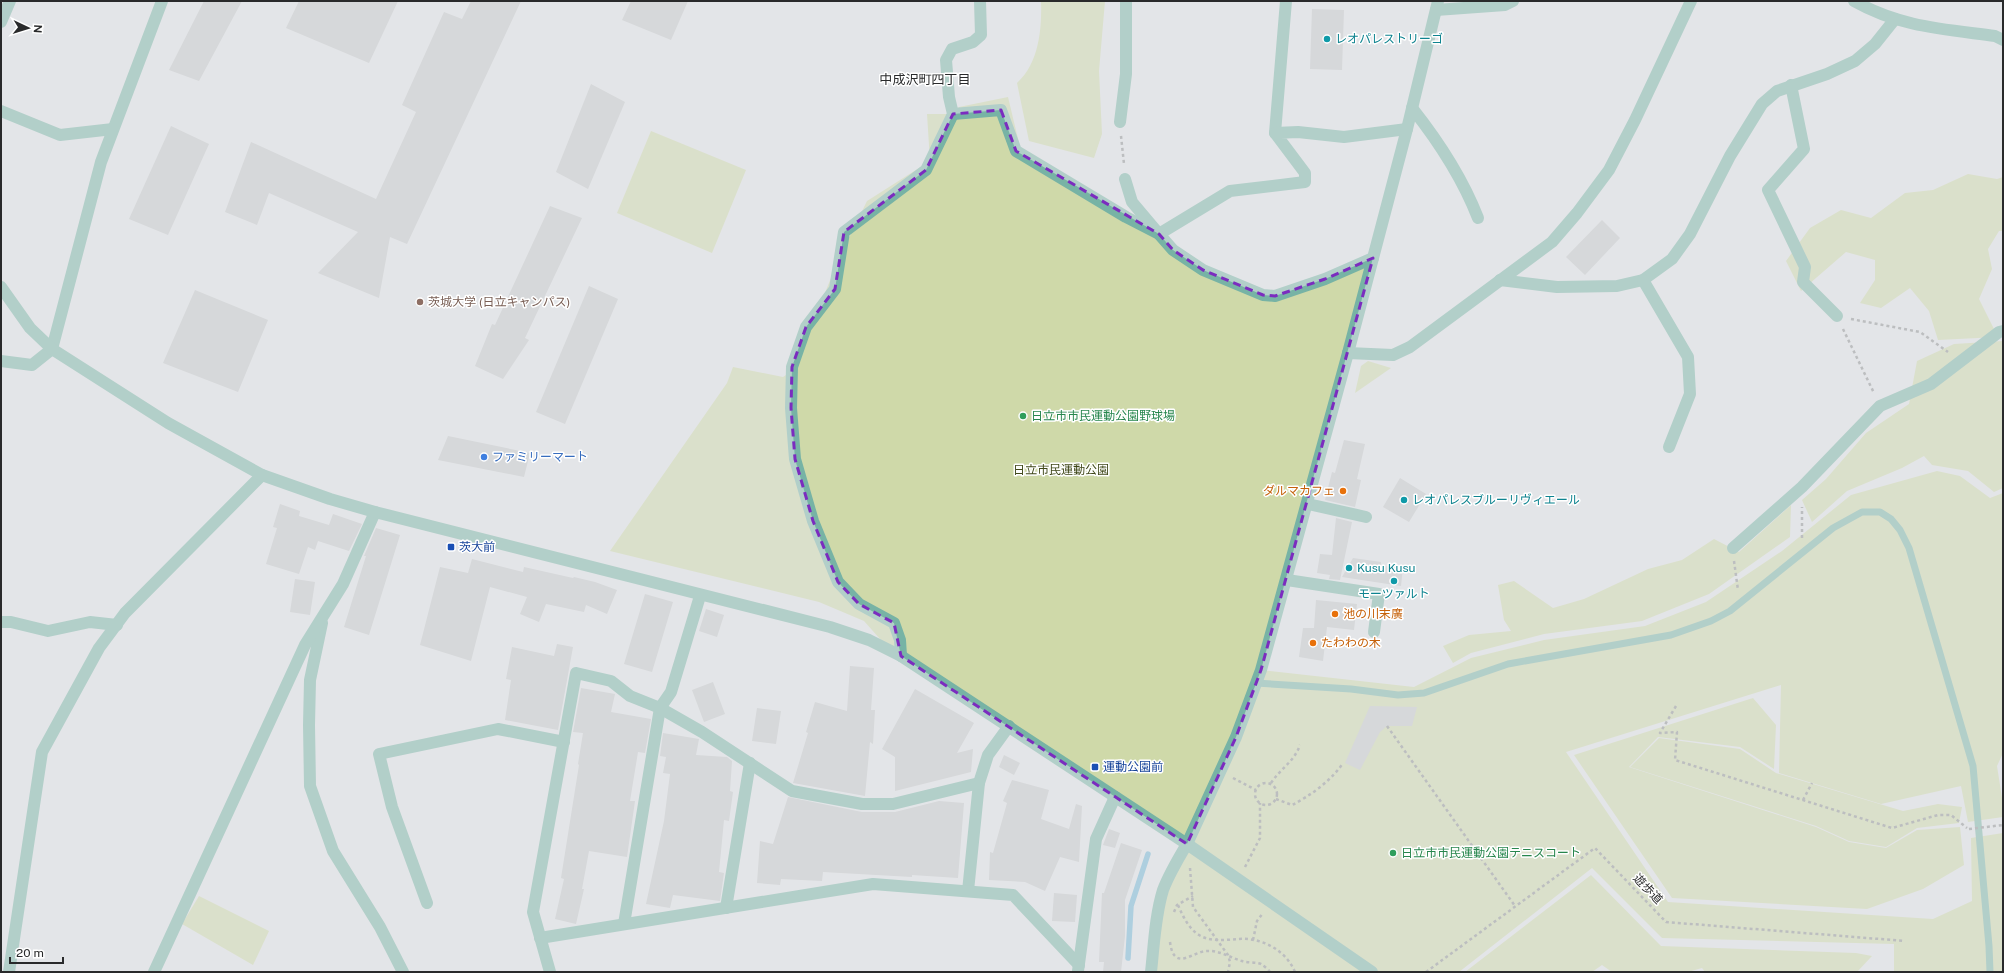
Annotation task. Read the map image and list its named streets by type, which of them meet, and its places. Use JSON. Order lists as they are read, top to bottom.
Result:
{
  "streets": {
    "path": ["遊歩道"]
  },
  "districts": ["中成沢町四丁目"],
  "parks": ["日立市民運動公園"],
  "places": {
    "other": [
      "レオパレストリーゴ",
      "茨城大学 (日立キャンパス)",
      "日立市市民運動公園野球場",
      "ファミリーマート",
      "ダルマカフェ",
      "レオパレスブルーリヴィエール",
      "Kusu Kusu",
      "モーツァルト",
      "池の川末廣",
      "たわわの木",
      "日立市市民運動公園テニスコート"
    ],
    "transit": ["茨大前", "運動公園前"]
  },
  "scale_bar": "20 m",
  "north": "right"
}
